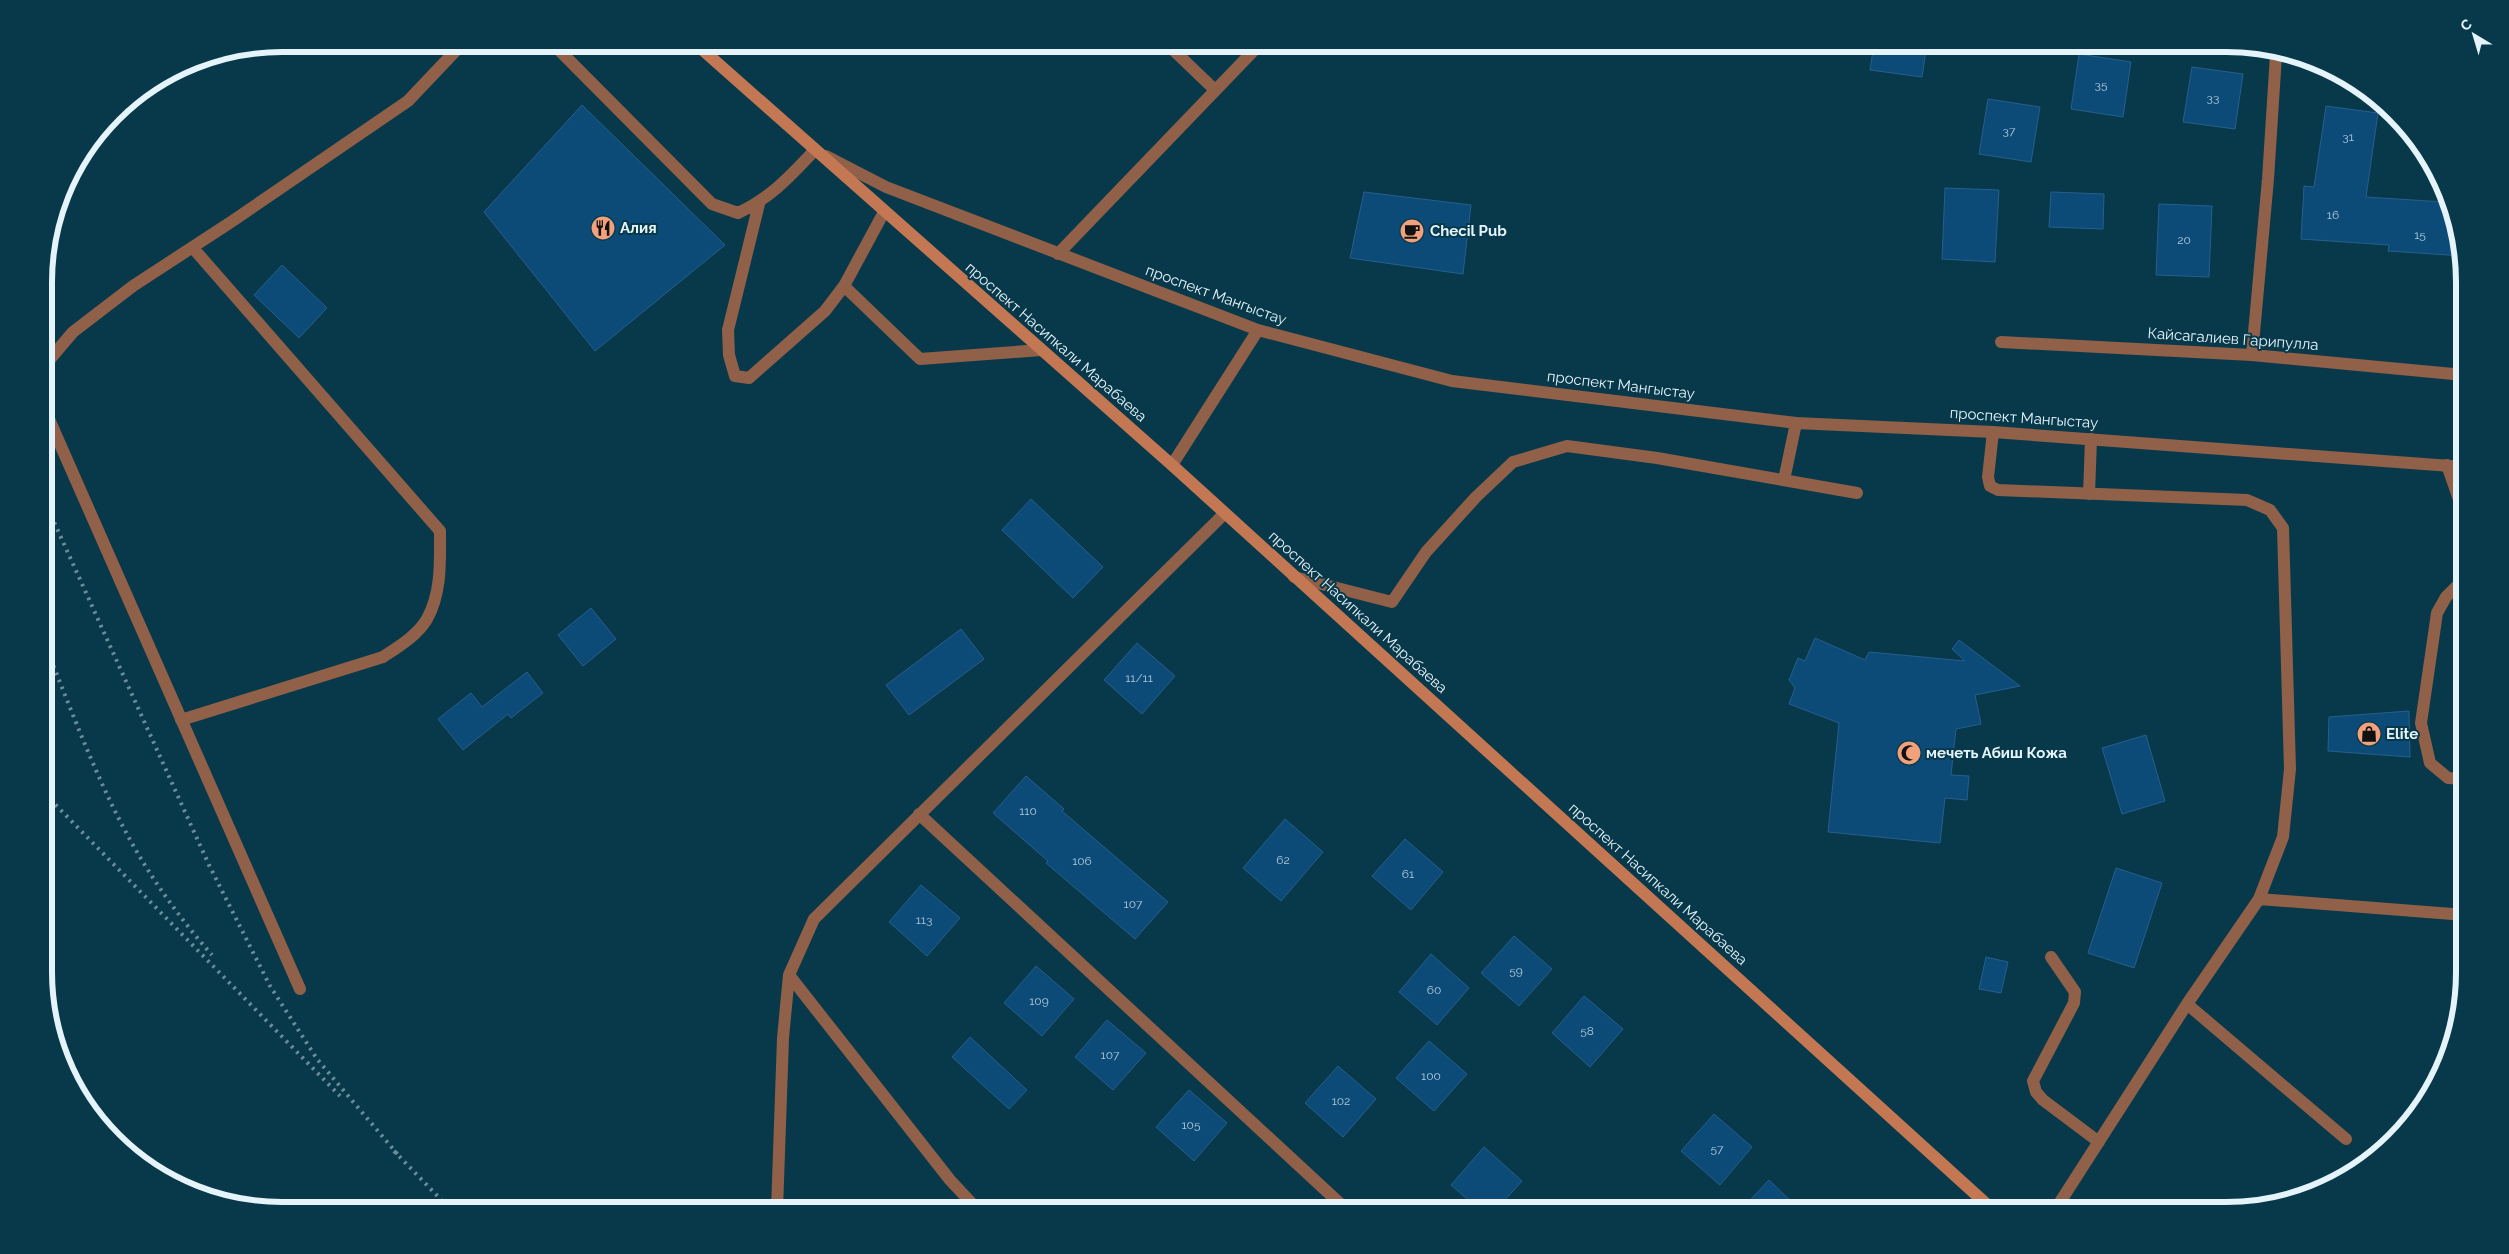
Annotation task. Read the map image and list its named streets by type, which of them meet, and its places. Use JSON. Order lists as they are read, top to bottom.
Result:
{
  "streets": {
    "main road": ["проспект Насипкали Марабаева"],
    "street": ["проспект Мангыстау", "Кайсагалиев Гарипулла"]
  },
  "crossings": [
    ["проспект Мангыстау", "проспект Насипкали Марабаева"]
  ],
  "places": {
    "restaurant": ["Алия"],
    "cafe": ["Checil Pub"],
    "shop": ["Elite"],
    "mosque": ["мечеть Абиш Кожа"]
  },
  "house_numbers": [
    "35",
    "33",
    "37",
    "31",
    "16",
    "15",
    "20",
    "11/11",
    "110",
    "62",
    "106",
    "61",
    "107",
    "113",
    "59",
    "60",
    "109",
    "58",
    "107",
    "100",
    "102",
    "105",
    "57"
  ],
  "north": "top left"
}
